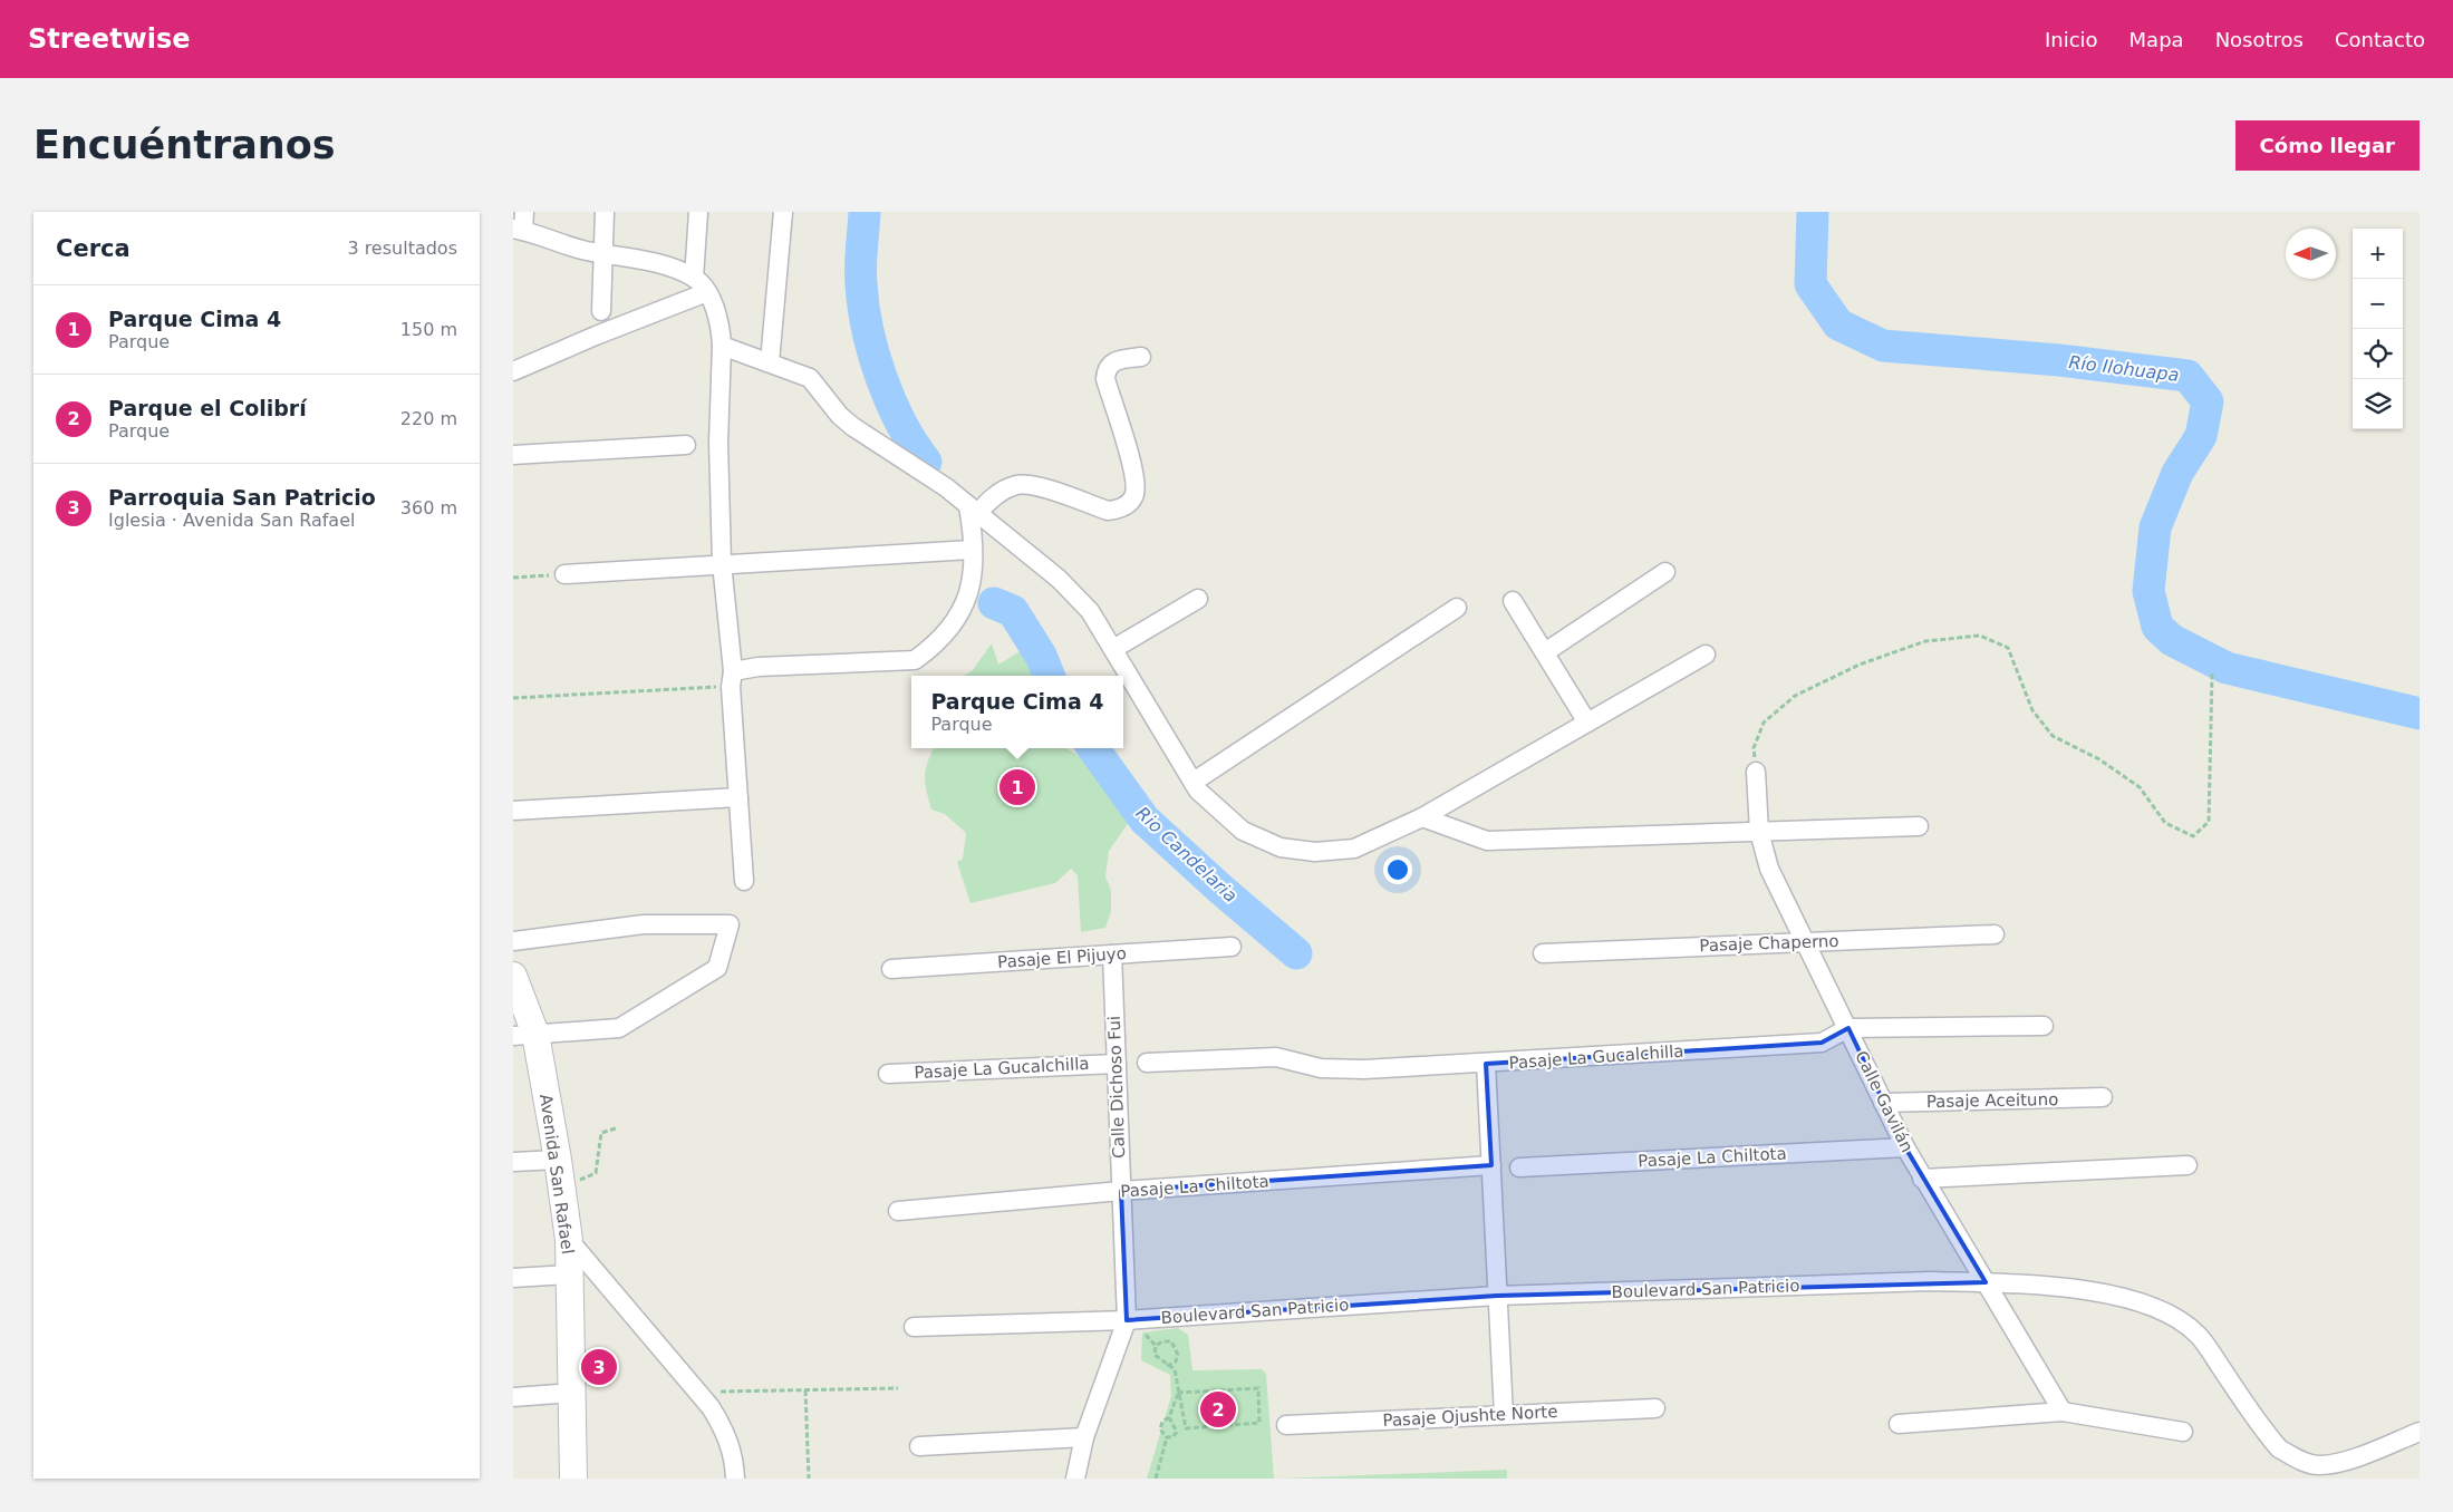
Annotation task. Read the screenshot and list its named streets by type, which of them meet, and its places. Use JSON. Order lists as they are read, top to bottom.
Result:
{
  "streets": {
    "street": [
      "Pasaje Chaperno",
      "Pasaje El Pijuyo",
      "Pasaje La Gucalchilla",
      "Calle Dichoso Fui",
      "Pasaje Aceituno",
      "Calle Gavilán",
      "Pasaje La Chiltota",
      "Avenida San Rafael",
      "Boulevard San Patricio",
      "Pasaje Ojushte Norte"
    ]
  },
  "crossings": [
    ["Pasaje Chaperno", "Calle Gavilán"],
    ["Pasaje El Pijuyo", "Calle Dichoso Fui"],
    ["Pasaje La Gucalchilla", "Calle Dichoso Fui"],
    ["Pasaje La Gucalchilla", "Calle Gavilán"],
    ["Calle Dichoso Fui", "Pasaje La Chiltota"],
    ["Calle Dichoso Fui", "Boulevard San Patricio"],
    ["Pasaje Aceituno", "Calle Gavilán"],
    ["Calle Gavilán", "Pasaje La Chiltota"],
    ["Calle Gavilán", "Boulevard San Patricio"]
  ],
  "water": ["Río Ilohuapa", "Rio Candelaria"],
  "north": "left",
  "page": {
    "header": "Streetwise",
    "nav": [
      "Inicio",
      "Mapa",
      "Nosotros",
      "Contacto"
    ],
    "buttons": "Cómo llegar",
    "title": "Encuéntranos",
    "heading": ["Cerca", "3 resultados"],
    "map_buttons": ["+", "−"],
    "list": [
      {
        "mark": "1",
        "name": "Parque Cima 4",
        "note": "Parque",
        "value": "150 m"
      },
      {
        "mark": "2",
        "name": "Parque el Colibrí",
        "note": "Parque",
        "value": "220 m"
      },
      {
        "mark": "3",
        "name": "Parroquia San Patricio",
        "note": "Iglesia · Avenida San Rafael",
        "value": "360 m"
      }
    ],
    "popup": ["Parque Cima 4", "Parque"],
    "pins": ["1", "3", "2"]
  }
}
